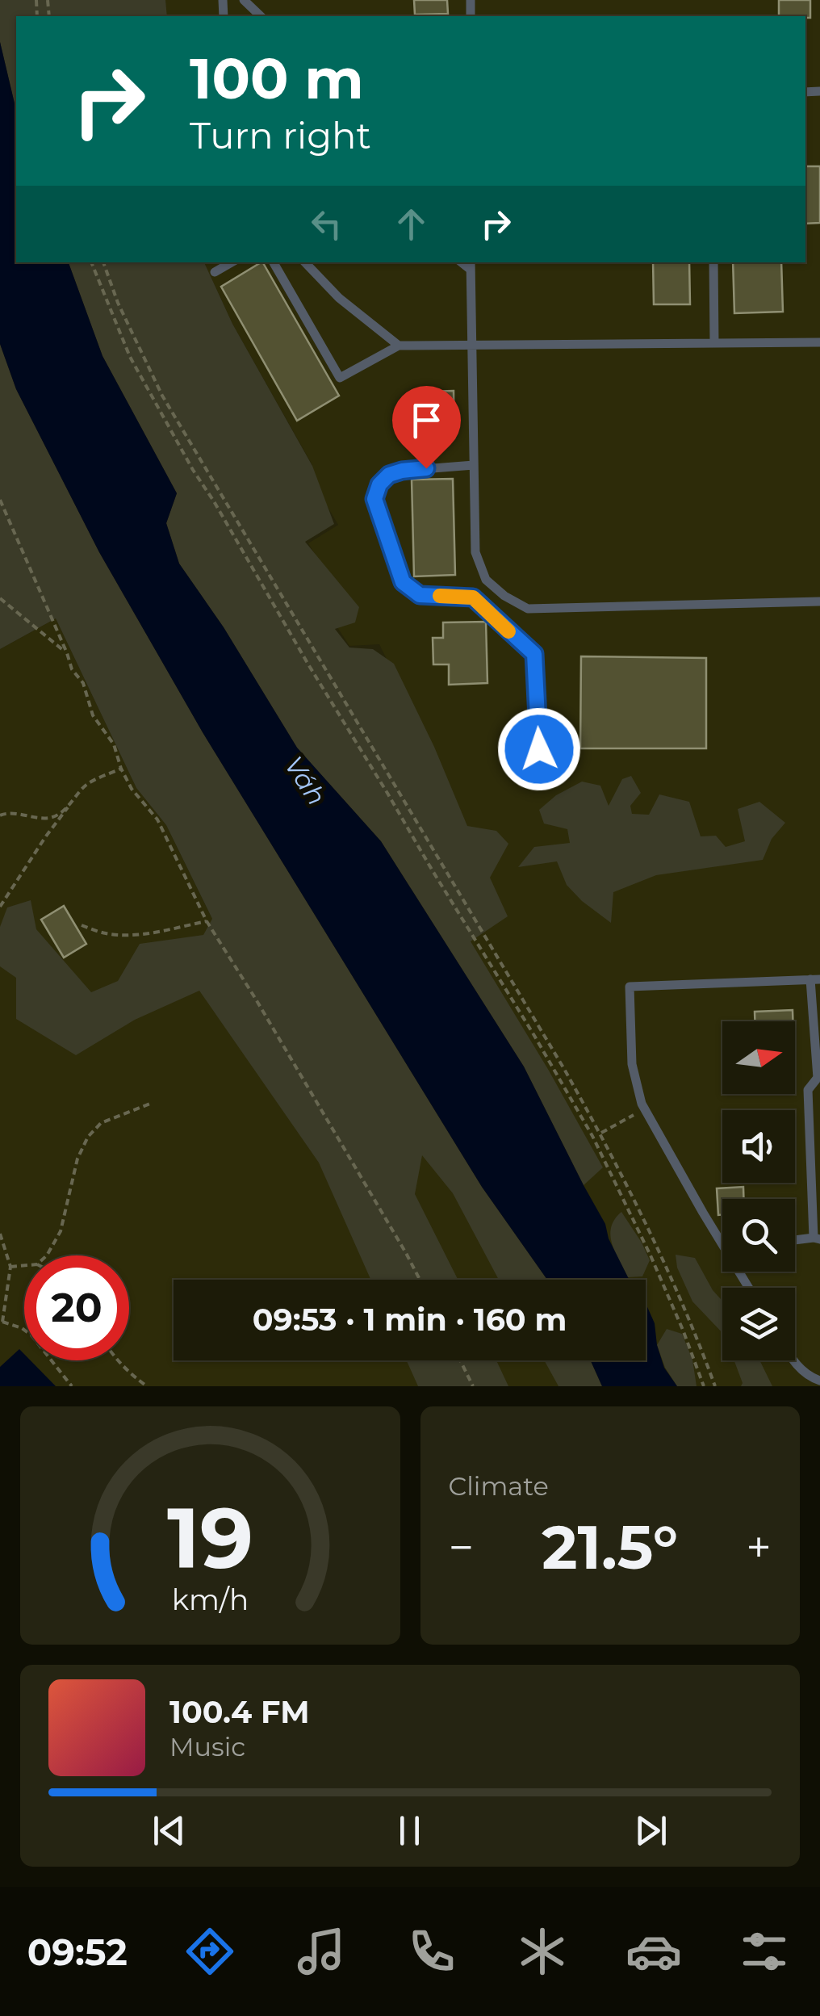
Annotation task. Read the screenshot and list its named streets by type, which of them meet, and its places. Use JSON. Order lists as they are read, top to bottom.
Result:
{
  "water": ["Váh"],
  "north": "right",
  "page": {
    "turn": ["100 m", "Turn right"],
    "limit": "20",
    "trip": "09:53 · 1 min · 160 m",
    "tile": "Climate",
    "heat": ["−", "21.5°", "+"],
    "song": ["100.4 FM", "Music"],
    "tabs": "09:52",
    "gauge": ["19", "km/h"]
  }
}
